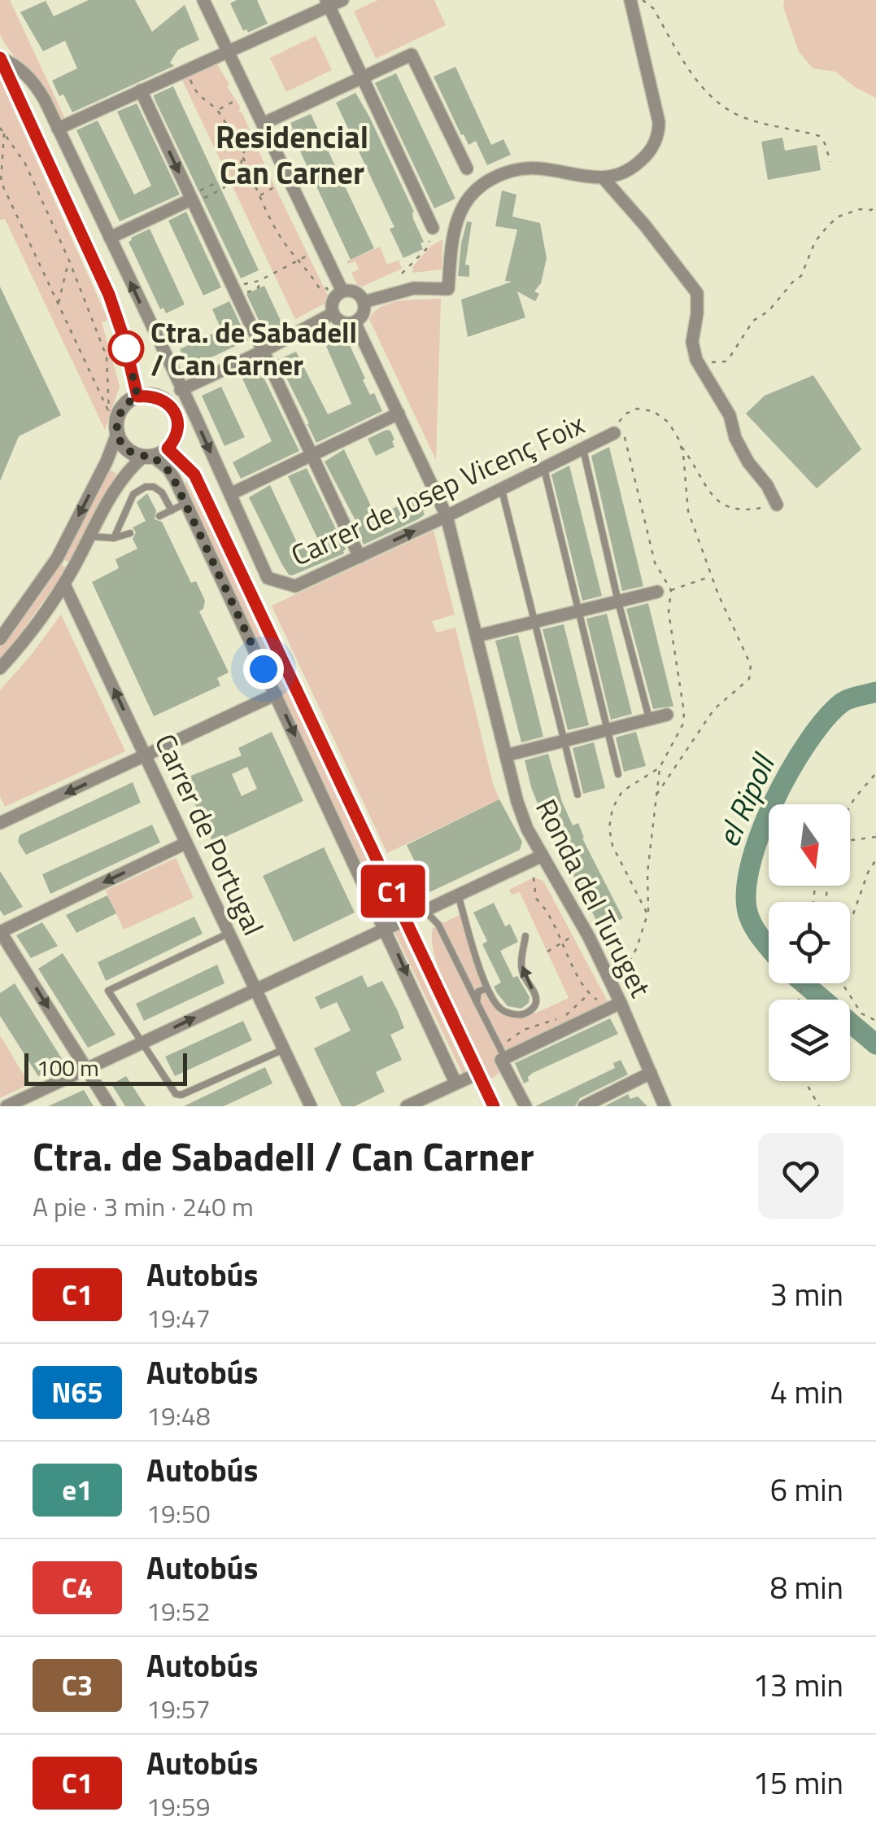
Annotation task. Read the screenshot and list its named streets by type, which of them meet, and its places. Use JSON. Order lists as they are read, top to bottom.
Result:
{
  "streets": {
    "street": ["Carrer de Josep Vicenç Foix", "Carrer de Portugal", "Ronda del Turuget"]
  },
  "crossings": [
    ["Carrer de Josep Vicenç Foix", "Ronda del Turuget"]
  ],
  "districts": ["Residencial Can Carner"],
  "water": ["el Ripoll"],
  "places": ["Ctra. de Sabadell / Can Carner"],
  "lines": ["bus line C1"],
  "scale_bar": "100 m",
  "north": "bottom",
  "page": {
    "on_map": "C1",
    "scale": "100 m",
    "heading": ["Ctra. de Sabadell / Can Carner", "A pie · 3 min · 240 m"],
    "list": [
      {
        "mark": "C1",
        "name": "Autobús",
        "note": "19:47",
        "value": "3 min"
      },
      {
        "mark": "N65",
        "name": "Autobús",
        "note": "19:48",
        "value": "4 min"
      },
      {
        "mark": "e1",
        "name": "Autobús",
        "note": "19:50",
        "value": "6 min"
      },
      {
        "mark": "C4",
        "name": "Autobús",
        "note": "19:52",
        "value": "8 min"
      },
      {
        "mark": "C3",
        "name": "Autobús",
        "note": "19:57",
        "value": "13 min"
      },
      {
        "mark": "C1",
        "name": "Autobús",
        "note": "19:59",
        "value": "15 min"
      }
    ]
  }
}
